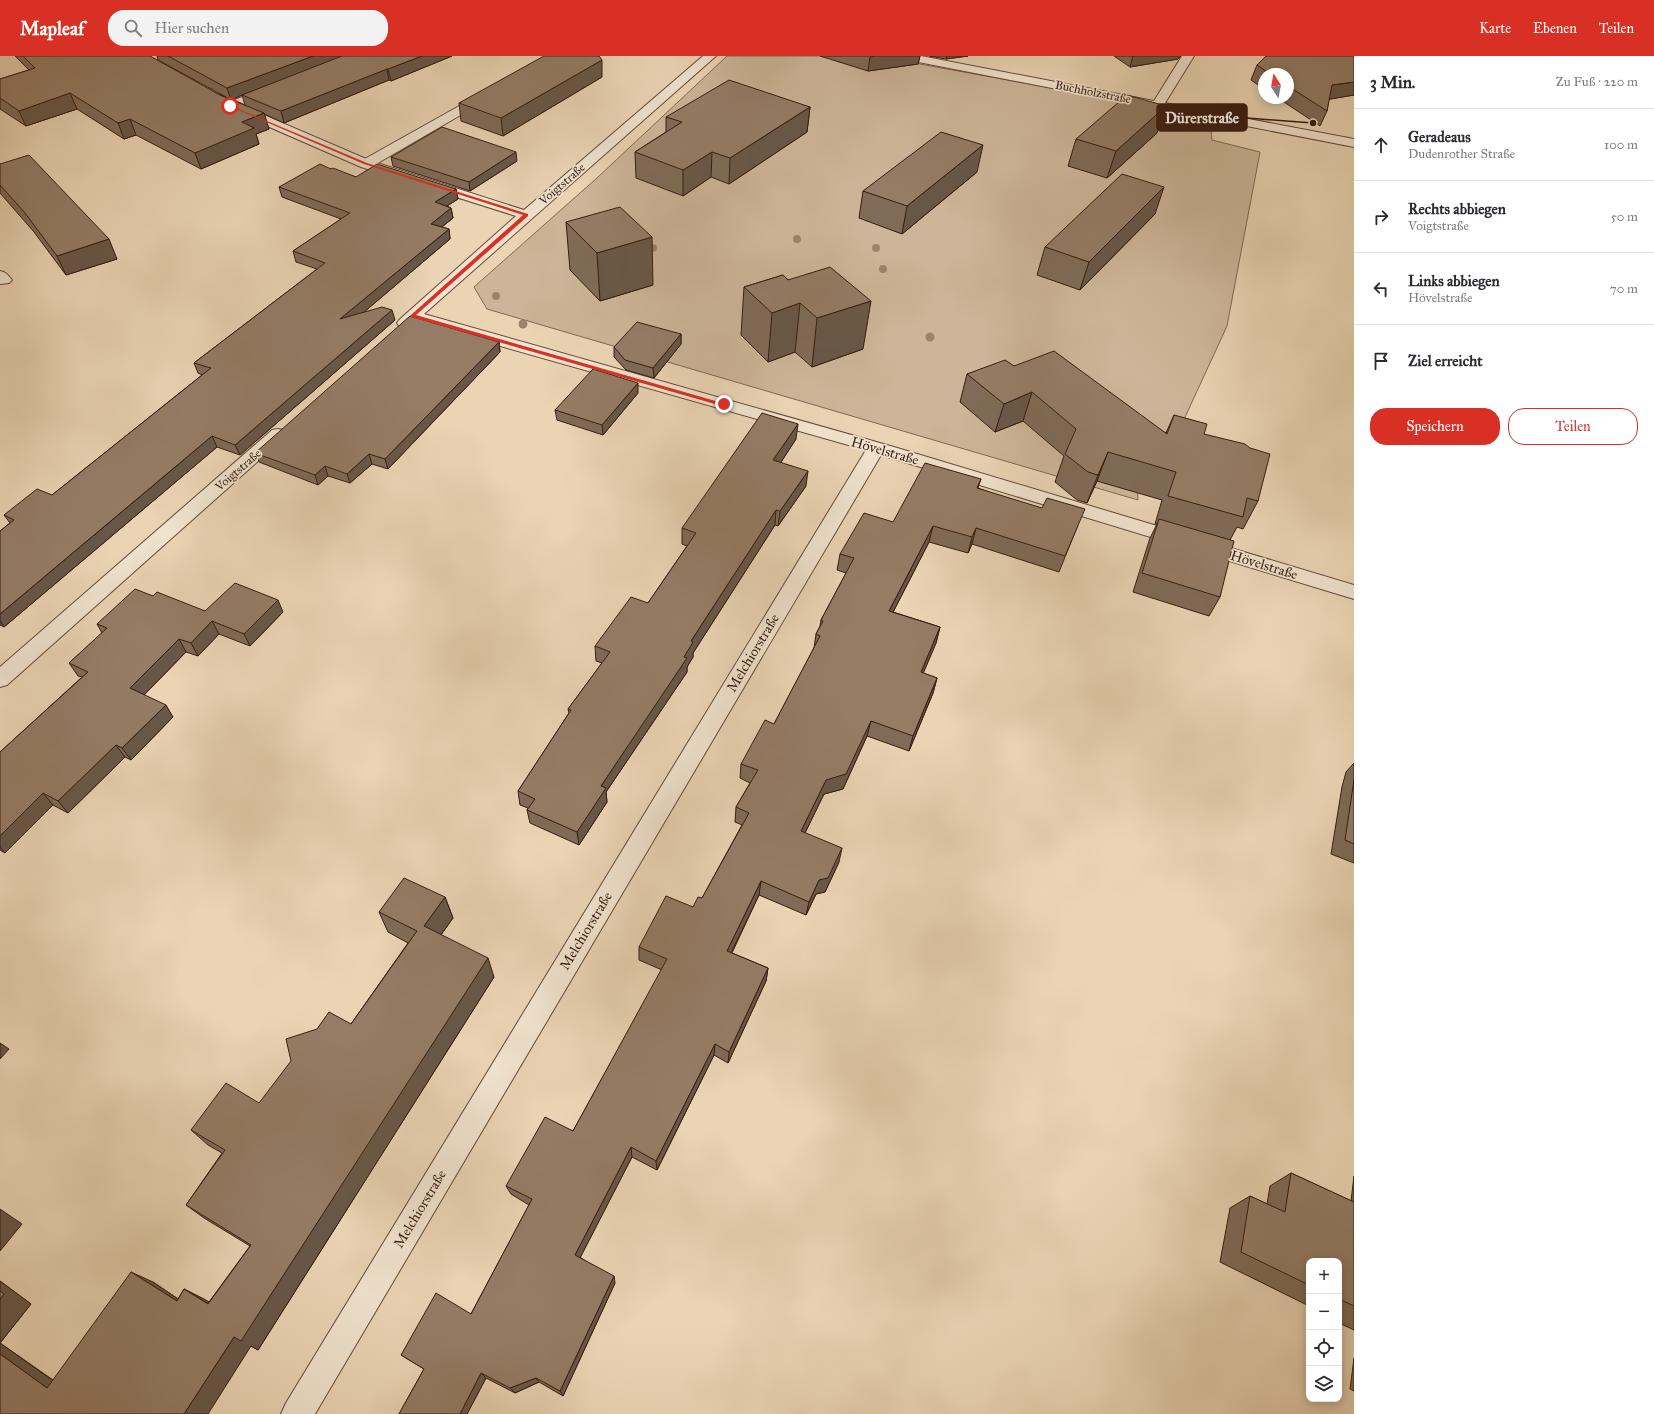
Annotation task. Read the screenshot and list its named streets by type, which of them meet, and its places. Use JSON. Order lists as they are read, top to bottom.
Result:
{
  "streets": {
    "street": [
      "Buchholzstraße",
      "Voigtstraße",
      "Hövelstraße",
      "Melchiorstraße"
    ]
  },
  "crossings": [
    ["Voigtstraße", "Hövelstraße"],
    ["Hövelstraße", "Melchiorstraße"]
  ],
  "places": ["Dürerstraße"],
  "north": "top",
  "page": {
    "header": "Mapleaf",
    "search": "Hier suchen",
    "nav": ["Karte", "Ebenen", "Teilen"],
    "heading": ["3 Min.", "Zu Fuß · 220 m"],
    "list": [
      ["Geradeaus", "Dudenrother Straße", "100 m"],
      ["Rechts abbiegen", "Voigtstraße", "50 m"],
      ["Links abbiegen", "Hövelstraße", "70 m"],
      "Ziel erreicht"
    ],
    "buttons": ["Speichern", "Teilen"],
    "map_buttons": ["+", "−"]
  }
}
